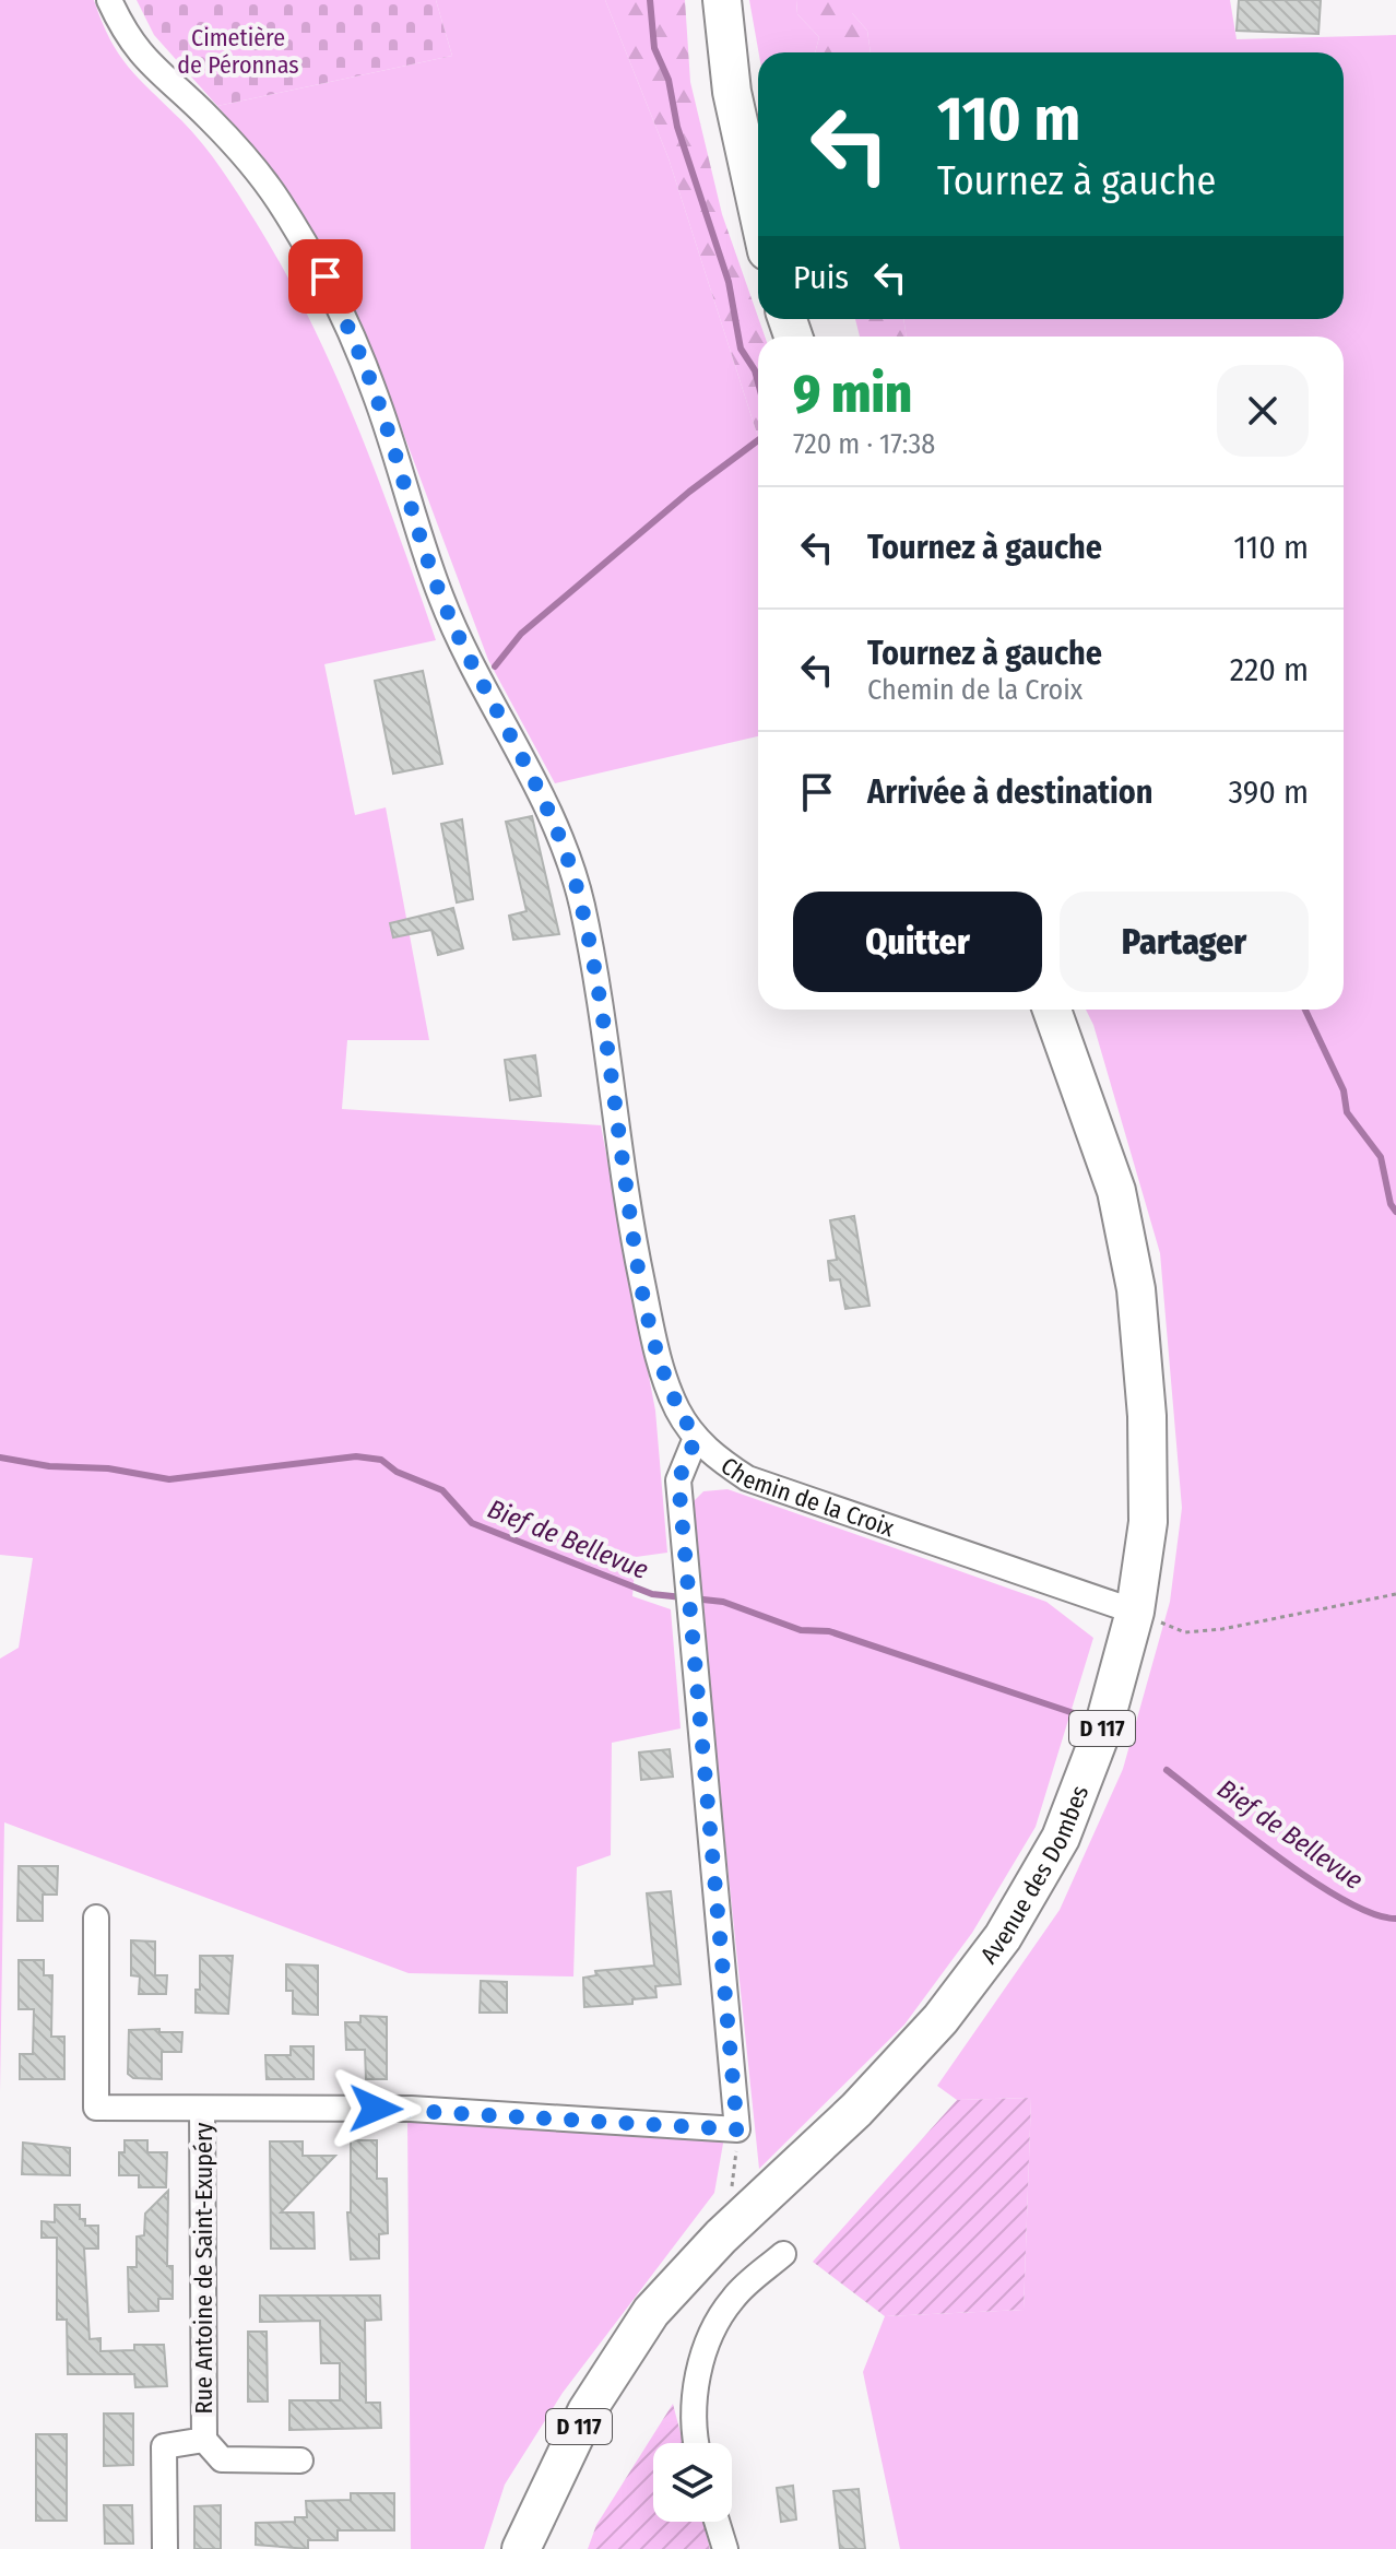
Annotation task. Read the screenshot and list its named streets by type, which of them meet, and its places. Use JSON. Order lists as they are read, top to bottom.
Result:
{
  "streets": {
    "main road": ["D 117", "Avenue des Dombes"],
    "street": ["Chemin de la Croix", "Rue Antoine de Saint-Exupéry"]
  },
  "crossings": [
    ["Chemin de la Croix", "Avenue des Dombes"]
  ],
  "water": ["Bief de Bellevue"],
  "parks": ["Cimetière de Péronnas"],
  "page": {
    "turn": ["110 m", "Tournez à gauche"],
    "then": "Puis",
    "heading": ["9 min", "720 m · 17:38"],
    "list": [
      {
        "name": "Tournez à gauche",
        "value": "110 m"
      },
      {
        "name": "Tournez à gauche",
        "note": "Chemin de la Croix",
        "value": "220 m"
      },
      {
        "name": "Arrivée à destination",
        "value": "390 m"
      }
    ],
    "buttons": ["Quitter", "Partager"]
  }
}
